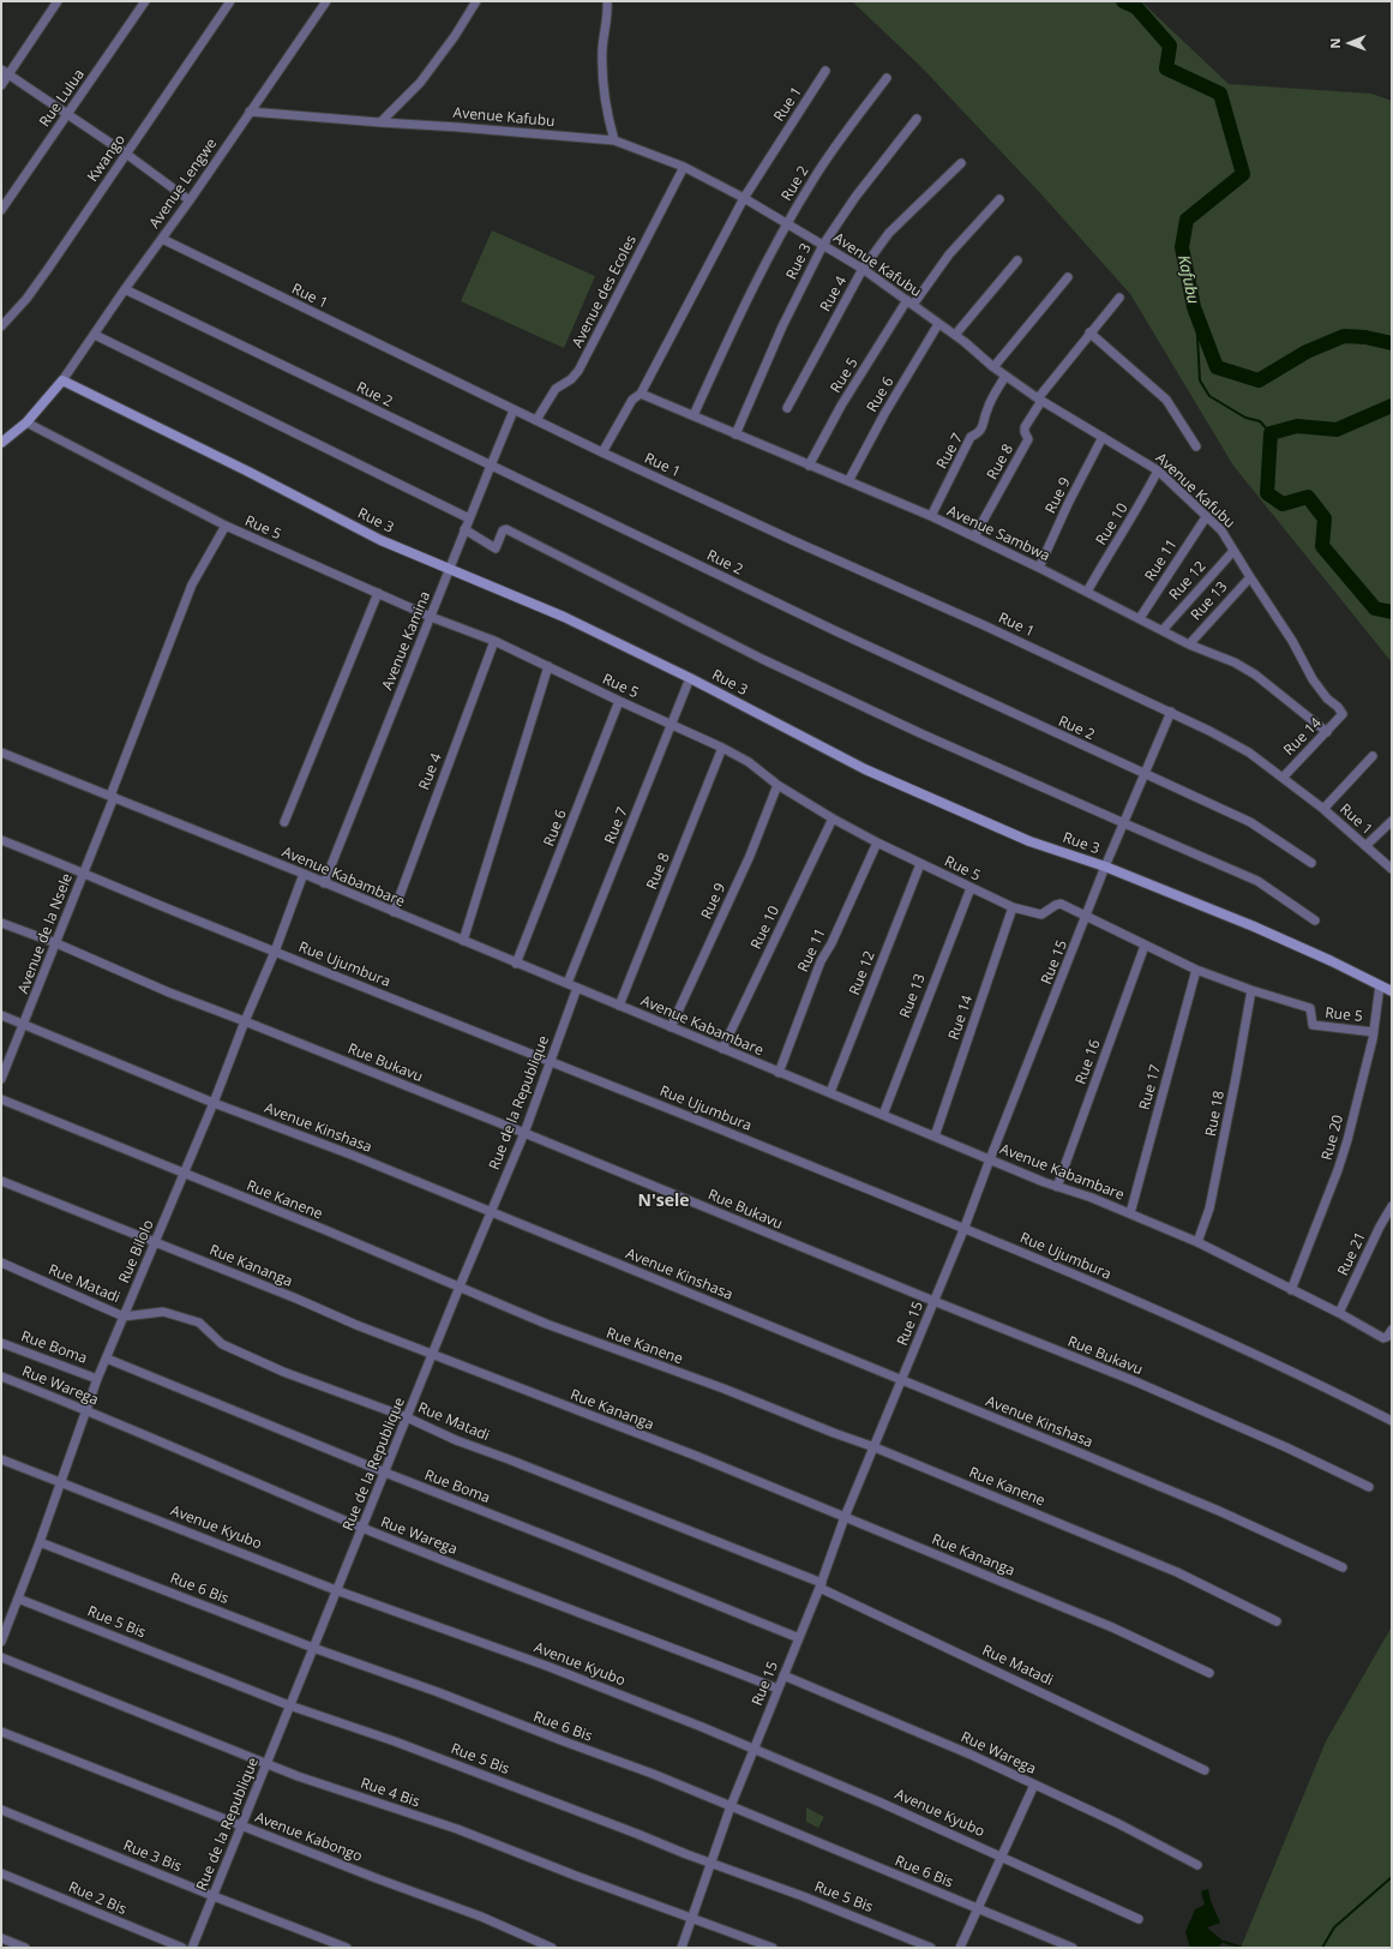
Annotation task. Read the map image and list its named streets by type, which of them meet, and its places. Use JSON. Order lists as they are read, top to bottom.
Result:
{
  "streets": {
    "street": [
      "Rue Lulua",
      "Rue 1",
      "Avenue Kafubu",
      "Kwango",
      "Avenue Lengwe",
      "Rue 2",
      "Rue 3",
      "Avenue des Ecoles",
      "Rue 4",
      "Rue 5",
      "Rue 6",
      "Rue 7",
      "Rue 8",
      "Rue 9",
      "Rue 10",
      "Avenue Sambwa",
      "Rue 11",
      "Rue 12",
      "Rue 13",
      "Avenue Kamina",
      "Rue 14",
      "Avenue Kabambare",
      "Avenue de la Nsele",
      "Rue 15",
      "Rue Ujumbura",
      "Rue 16",
      "Rue Bukavu",
      "Rue 17",
      "Rue de la Republique",
      "Rue 18",
      "Avenue Kinshasa",
      "Rue 20",
      "Rue Kanene",
      "Rue Bilolo",
      "Rue 21",
      "Rue Kananga",
      "Rue Matadi",
      "Rue Boma",
      "Rue Warega",
      "Avenue Kyubo",
      "Rue 6 Bis",
      "Rue 5 Bis",
      "Rue 4 Bis",
      "Avenue Kabongo",
      "Rue 3 Bis",
      "Rue 2 Bis"
    ]
  },
  "crossings": [
    ["Rue 1", "Avenue Kafubu"],
    ["Rue 1", "Avenue Lengwe"],
    ["Rue 1", "Avenue des Ecoles"],
    ["Rue 1", "Avenue Sambwa"],
    ["Rue 1", "Avenue Kamina"],
    ["Rue 1", "Rue 14"],
    ["Rue 1", "Rue 15"],
    ["Avenue Kafubu", "Avenue Lengwe"],
    ["Avenue Kafubu", "Rue 2"],
    ["Avenue Kafubu", "Rue 3"],
    ["Avenue Kafubu", "Avenue des Ecoles"],
    ["Avenue Kafubu", "Rue 4"],
    ["Avenue Kafubu", "Rue 5"],
    ["Avenue Kafubu", "Rue 6"],
    ["Avenue Kafubu", "Rue 7"],
    ["Avenue Kafubu", "Rue 8"],
    ["Avenue Kafubu", "Rue 9"],
    ["Avenue Kafubu", "Rue 10"],
    ["Avenue Kafubu", "Rue 11"],
    ["Avenue Kafubu", "Rue 12"],
    ["Avenue Kafubu", "Rue 13"],
    ["Avenue Kafubu", "Rue 14"],
    ["Avenue Lengwe", "Rue 2"],
    ["Avenue Lengwe", "Rue 3"],
    ["Rue 2", "Avenue Sambwa"],
    ["Rue 2", "Avenue Kamina"],
    ["Rue 2", "Rue 15"],
    ["Rue 3", "Rue 7"],
    ["Rue 3", "Avenue Sambwa"],
    ["Rue 3", "Avenue Kamina"],
    ["Rue 3", "Rue 15"],
    ["Rue 3", "Rue 20"],
    ["Rue 4", "Rue 5"],
    ["Rue 4", "Avenue Kabambare"],
    ["Rue 5", "Rue 6"],
    ["Rue 5", "Rue 7"],
    ["Rue 5", "Rue 8"],
    ["Rue 5", "Rue 9"],
    ["Rue 5", "Rue 10"],
    ["Rue 5", "Avenue Sambwa"],
    ["Rue 5", "Rue 11"],
    ["Rue 5", "Rue 12"],
    ["Rue 5", "Rue 13"],
    ["Rue 5", "Avenue Kamina"],
    ["Rue 5", "Rue 14"],
    ["Rue 5", "Avenue de la Nsele"],
    ["Rue 5", "Rue 15"],
    ["Rue 5", "Rue 16"],
    ["Rue 5", "Rue 17"],
    ["Rue 5", "Rue 18"],
    ["Rue 5", "Rue 20"],
    ["Rue 6", "Avenue Sambwa"],
    ["Rue 6", "Avenue Kabambare"],
    ["Rue 7", "Avenue Sambwa"],
    ["Rue 7", "Avenue Kabambare"],
    ["Rue 8", "Avenue Sambwa"],
    ["Rue 8", "Avenue Kabambare"],
    ["Rue 9", "Avenue Sambwa"],
    ["Rue 9", "Avenue Kabambare"],
    ["Rue 10", "Avenue Sambwa"],
    ["Rue 10", "Avenue Kabambare"],
    ["Avenue Sambwa", "Rue 11"],
    ["Avenue Sambwa", "Rue 12"],
    ["Avenue Sambwa", "Rue 13"],
    ["Avenue Sambwa", "Rue 14"],
    ["Rue 11", "Avenue Kabambare"],
    ["Rue 12", "Avenue Kabambare"],
    ["Rue 13", "Avenue Kabambare"],
    ["Avenue Kamina", "Avenue Kabambare"],
    ["Rue 14", "Avenue Kabambare"],
    ["Avenue Kabambare", "Avenue de la Nsele"],
    ["Avenue Kabambare", "Rue 15"],
    ["Avenue Kabambare", "Rue 16"],
    ["Avenue Kabambare", "Rue 17"],
    ["Avenue Kabambare", "Rue de la Republique"],
    ["Avenue Kabambare", "Rue 18"],
    ["Avenue Kabambare", "Rue 20"],
    ["Avenue Kabambare", "Rue Bilolo"],
    ["Avenue Kabambare", "Rue 21"],
    ["Avenue de la Nsele", "Rue Ujumbura"],
    ["Avenue de la Nsele", "Rue Bukavu"],
    ["Avenue de la Nsele", "Avenue Kinshasa"],
    ["Rue 15", "Rue Ujumbura"],
    ["Rue 15", "Rue Bukavu"],
    ["Rue 15", "Avenue Kinshasa"],
    ["Rue 15", "Rue Kanene"],
    ["Rue 15", "Rue Kananga"],
    ["Rue 15", "Rue Matadi"],
    ["Rue 15", "Rue Boma"],
    ["Rue 15", "Rue Warega"],
    ["Rue 15", "Avenue Kyubo"],
    ["Rue 15", "Rue 6 Bis"],
    ["Rue 15", "Rue 5 Bis"],
    ["Rue 15", "Rue 4 Bis"],
    ["Rue Ujumbura", "Rue de la Republique"],
    ["Rue Ujumbura", "Rue Bilolo"],
    ["Rue Bukavu", "Rue de la Republique"],
    ["Rue Bukavu", "Rue Bilolo"],
    ["Rue de la Republique", "Avenue Kinshasa"],
    ["Rue de la Republique", "Rue Kanene"],
    ["Rue de la Republique", "Rue Kananga"],
    ["Rue de la Republique", "Rue Matadi"],
    ["Rue de la Republique", "Rue Boma"],
    ["Rue de la Republique", "Rue Warega"],
    ["Rue de la Republique", "Avenue Kyubo"],
    ["Rue de la Republique", "Rue 6 Bis"],
    ["Rue de la Republique", "Rue 5 Bis"],
    ["Rue de la Republique", "Rue 4 Bis"],
    ["Rue de la Republique", "Avenue Kabongo"],
    ["Rue de la Republique", "Rue 3 Bis"],
    ["Avenue Kinshasa", "Rue Bilolo"],
    ["Rue Kanene", "Rue Bilolo"],
    ["Rue Bilolo", "Rue Kananga"],
    ["Rue Bilolo", "Rue Matadi"],
    ["Rue Bilolo", "Rue Boma"],
    ["Rue Bilolo", "Rue Warega"],
    ["Rue Bilolo", "Avenue Kyubo"],
    ["Rue Bilolo", "Rue 6 Bis"],
    ["Rue Bilolo", "Rue 5 Bis"]
  ],
  "districts": ["N'sele"],
  "water": ["Kafubu"],
  "north": "left"
}
